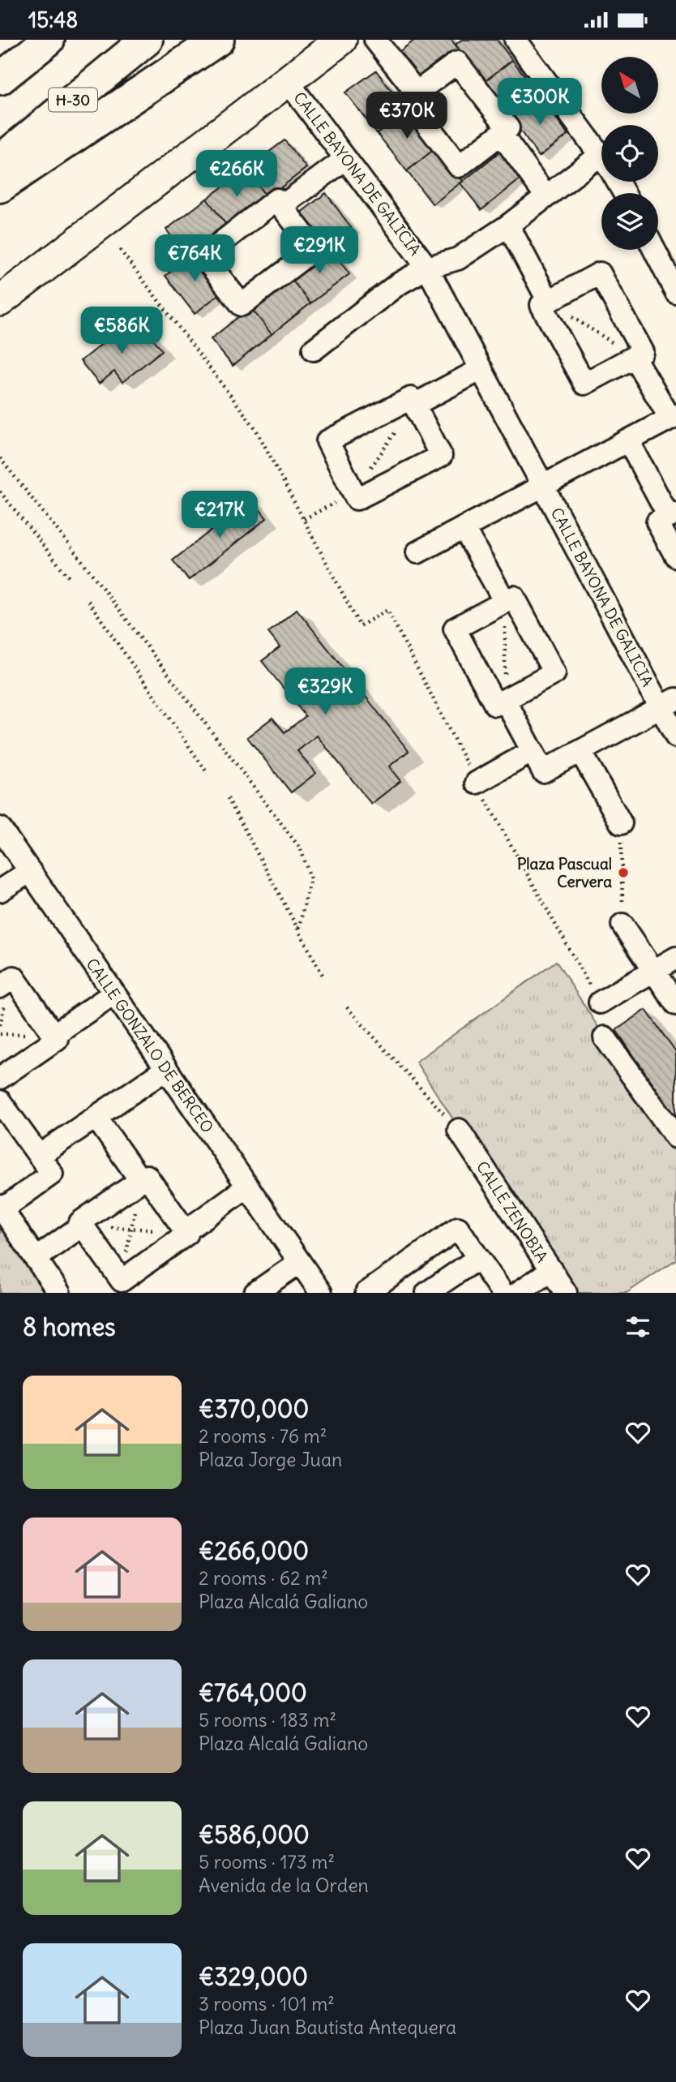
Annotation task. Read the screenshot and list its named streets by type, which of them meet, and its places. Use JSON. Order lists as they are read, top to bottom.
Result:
{
  "streets": {
    "highway": ["H-30"],
    "street": ["CALLE BAYONA DE GALICIA", "CALLE GONZALO DE BERCEO", "CALLE ZENOBIA"]
  },
  "places": ["Plaza Pascual Cervera"],
  "north": "top left",
  "page": {
    "status": "15:48",
    "price": [
      "€300K",
      "€370K",
      "€266K",
      "€291K",
      "€764K",
      "€586K",
      "€217K",
      "€329K"
    ],
    "heading": "8 homes",
    "list": [
      {
        "name": "€370,000",
        "note": "2 rooms · 76 m² · Plaza Jorge Juan"
      },
      {
        "name": "€266,000",
        "note": "2 rooms · 62 m² · Plaza Alcalá Galiano"
      },
      {
        "name": "€764,000",
        "note": "5 rooms · 183 m² · Plaza Alcalá Galiano"
      },
      {
        "name": "€586,000",
        "note": "5 rooms · 173 m² · Avenida de la Orden"
      },
      {
        "name": "€329,000",
        "note": "3 rooms · 101 m² · Plaza Juan Bautista Antequera"
      }
    ]
  }
}
